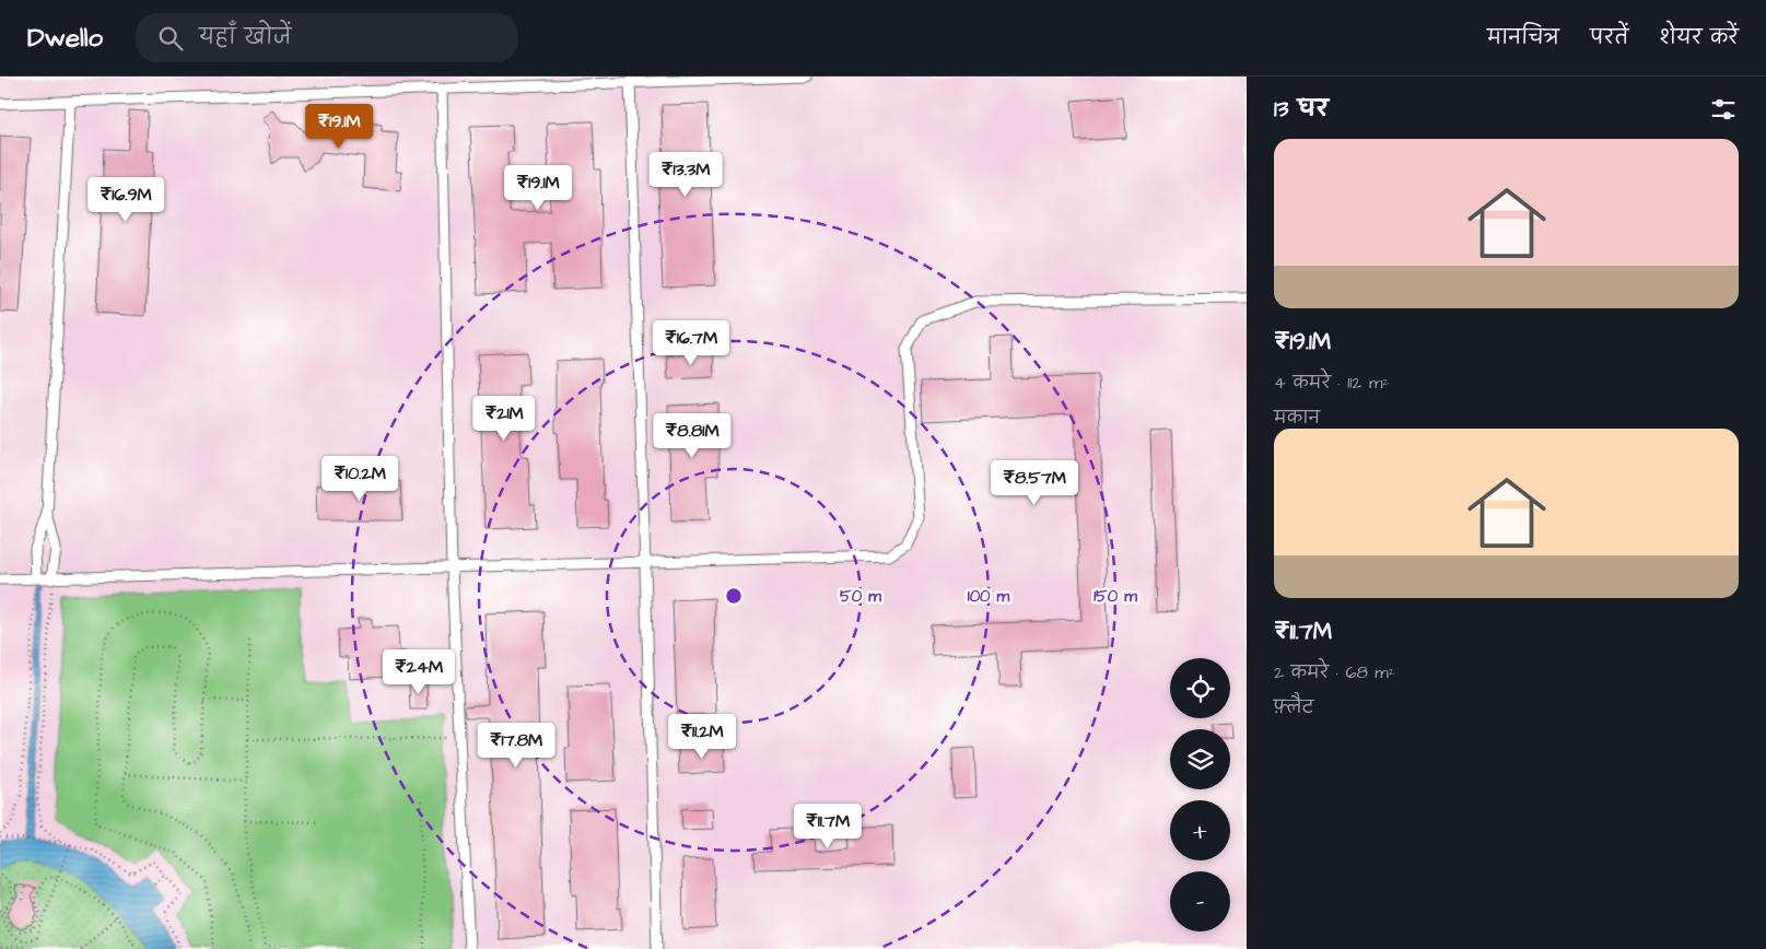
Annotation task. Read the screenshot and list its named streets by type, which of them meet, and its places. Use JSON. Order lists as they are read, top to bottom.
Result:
{
  "page": {
    "header": "Dwello",
    "search": "यहाँ खोजें",
    "nav": ["मानचित्र", "परतें", "शेयर करें"],
    "heading": "13 घर",
    "price": [
      "₹19.1M",
      "₹13.3M",
      "₹19.1M",
      "₹16.9M",
      "₹16.7M",
      "₹21M",
      "₹8.81M",
      "₹10.2M",
      "₹8.57M",
      "₹24M",
      "₹11.2M",
      "₹17.8M",
      "₹11.7M"
    ],
    "list": [
      {
        "name": "₹19.1M",
        "note": "4 कमरे · 112 m² · मकान"
      },
      {
        "name": "₹11.7M",
        "note": "2 कमरे · 68 m² · फ़्लैट"
      }
    ],
    "map_buttons": ["+", "−"]
  },
  "rings": ["50 m", "100 m", "150 m"]
}
